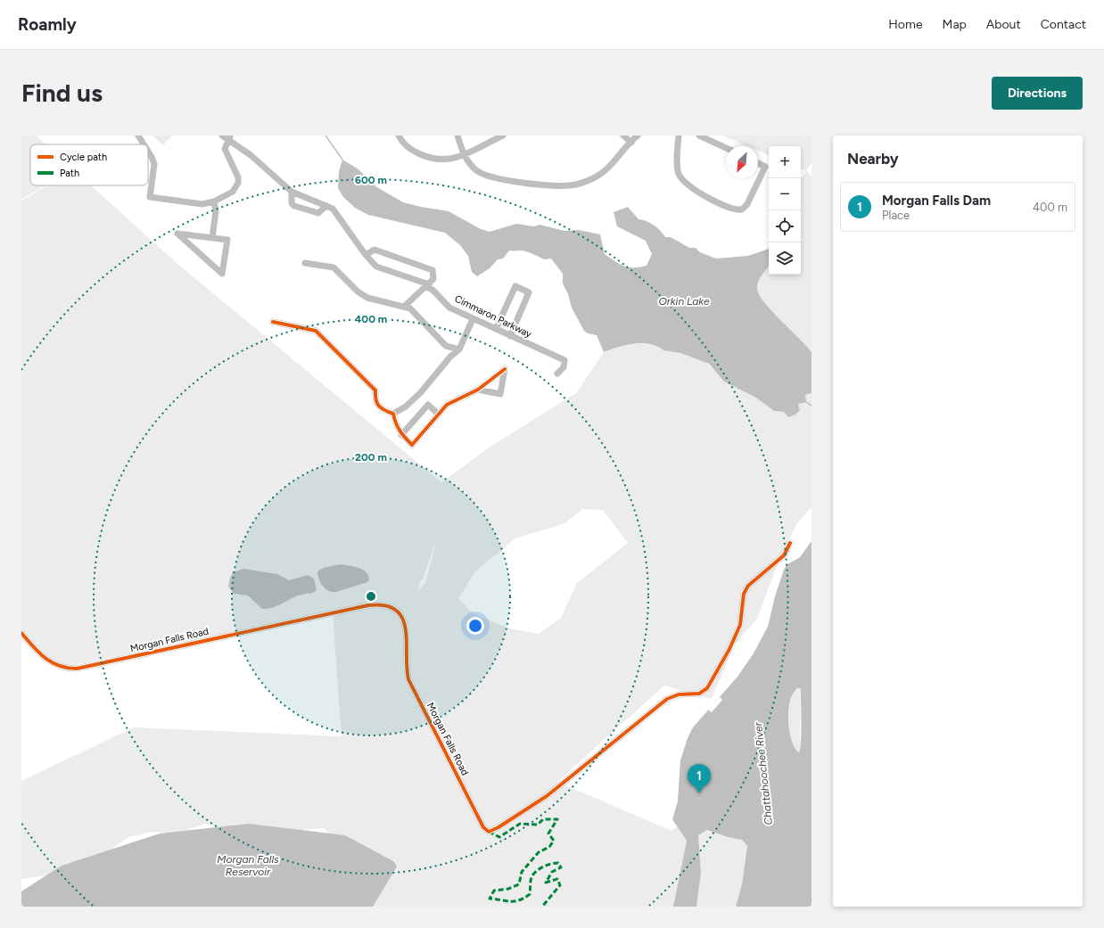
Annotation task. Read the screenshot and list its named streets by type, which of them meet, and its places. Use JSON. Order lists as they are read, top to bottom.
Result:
{
  "streets": {
    "street": ["Cimmaron Parkway", "Morgan Falls Road"]
  },
  "water": ["Orkin Lake", "Chattahoochee River", "Morgan Falls Reservoir"],
  "legend": ["Cycle path", "Path"],
  "north": "bottom left",
  "page": {
    "header": "Roamly",
    "nav": [
      "Home",
      "Map",
      "About",
      "Contact"
    ],
    "buttons": "Directions",
    "title": "Find us",
    "heading": "Nearby",
    "map_buttons": ["+", "−"],
    "list": [
      {
        "mark": "1",
        "name": "Morgan Falls Dam",
        "note": "Place",
        "value": "400 m"
      }
    ],
    "pins": "1"
  },
  "rings": ["600 m", "400 m", "200 m"]
}
